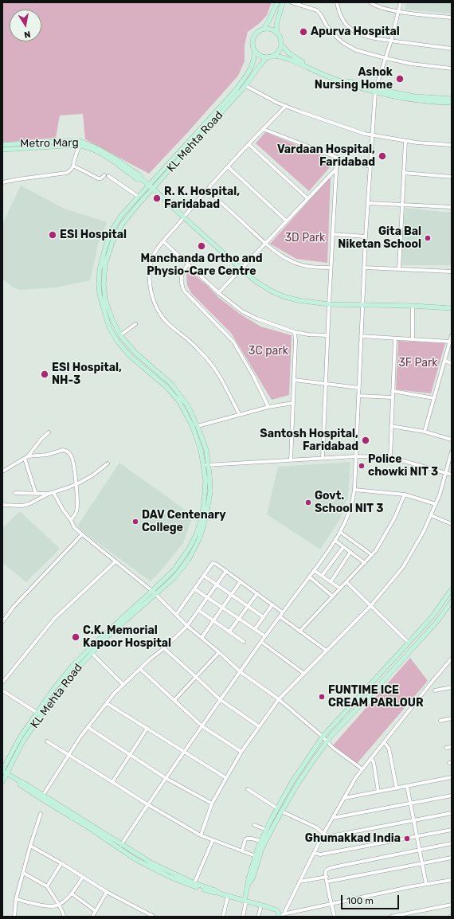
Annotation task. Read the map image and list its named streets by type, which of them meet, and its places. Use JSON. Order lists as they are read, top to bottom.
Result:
{
  "streets": {
    "street": ["KL Mehta Road", "Metro Marg"]
  },
  "crossings": [
    ["KL Mehta Road", "Metro Marg"]
  ],
  "parks": ["3D Park", "3C park", "3F Park"],
  "places": [
    "Apurva Hospital",
    "Ashok Nursing Home",
    "Vardaan Hospital, Faridabad",
    "R. K. Hospital, Faridabad",
    "ESI Hospital",
    "Gita Bal Niketan School",
    "Manchanda Ortho and Physio-Care Centre",
    "ESI Hospital, NH-3",
    "Santosh Hospital, Faridabad",
    "Police chowki NIT 3",
    "Govt. School NIT 3",
    "DAV Centenary College",
    "C.K. Memorial Kapoor Hospital",
    "FUNTIME ICE CREAM PARLOUR",
    "Ghumakkad India"
  ],
  "scale_bar": "100 m",
  "north": "bottom"
}
